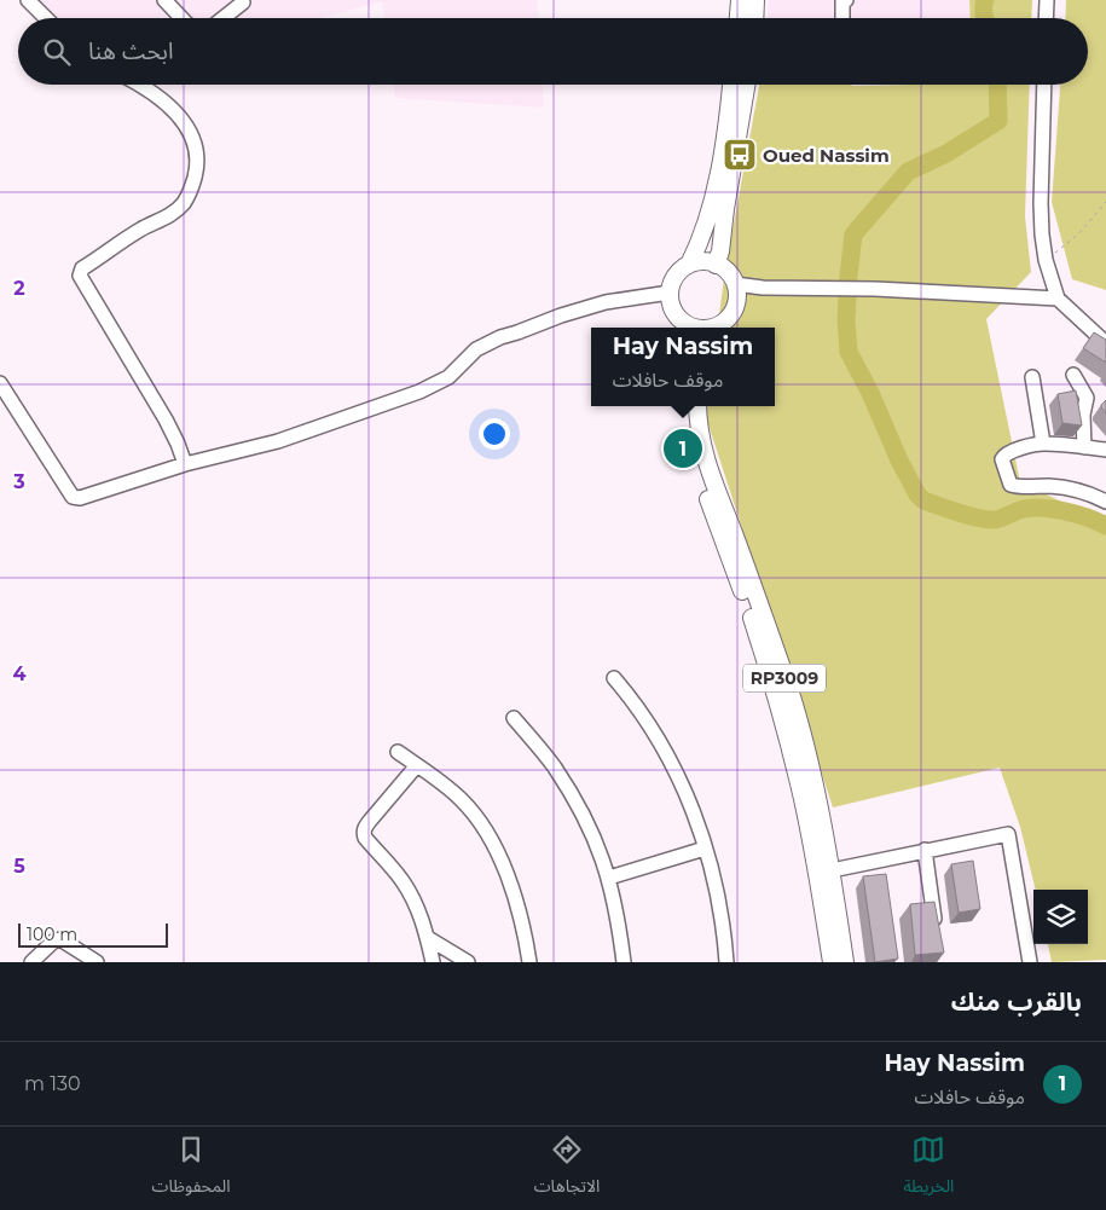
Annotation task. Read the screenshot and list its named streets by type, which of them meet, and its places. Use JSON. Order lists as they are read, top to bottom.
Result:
{
  "streets": {
    "main road": ["RP3009"]
  },
  "places": {
    "bus stop": ["Oued Nassim"]
  },
  "scale_bar": "100 m",
  "page": {
    "search": "ابحث هنا",
    "popup": ["Hay Nassim", "موقف حافلات"],
    "pins": "1",
    "scale": "100 m",
    "heading": "بالقرب منك",
    "list": [
      {
        "mark": "1",
        "name": "Hay Nassim",
        "note": "موقف حافلات",
        "value": "130 m"
      }
    ],
    "nav": ["الخريطة", "الاتجاهات", "المحفوظات"]
  },
  "grid": {
    "rows": [
      "2",
      "3",
      "4",
      "5"
    ]
  }
}
